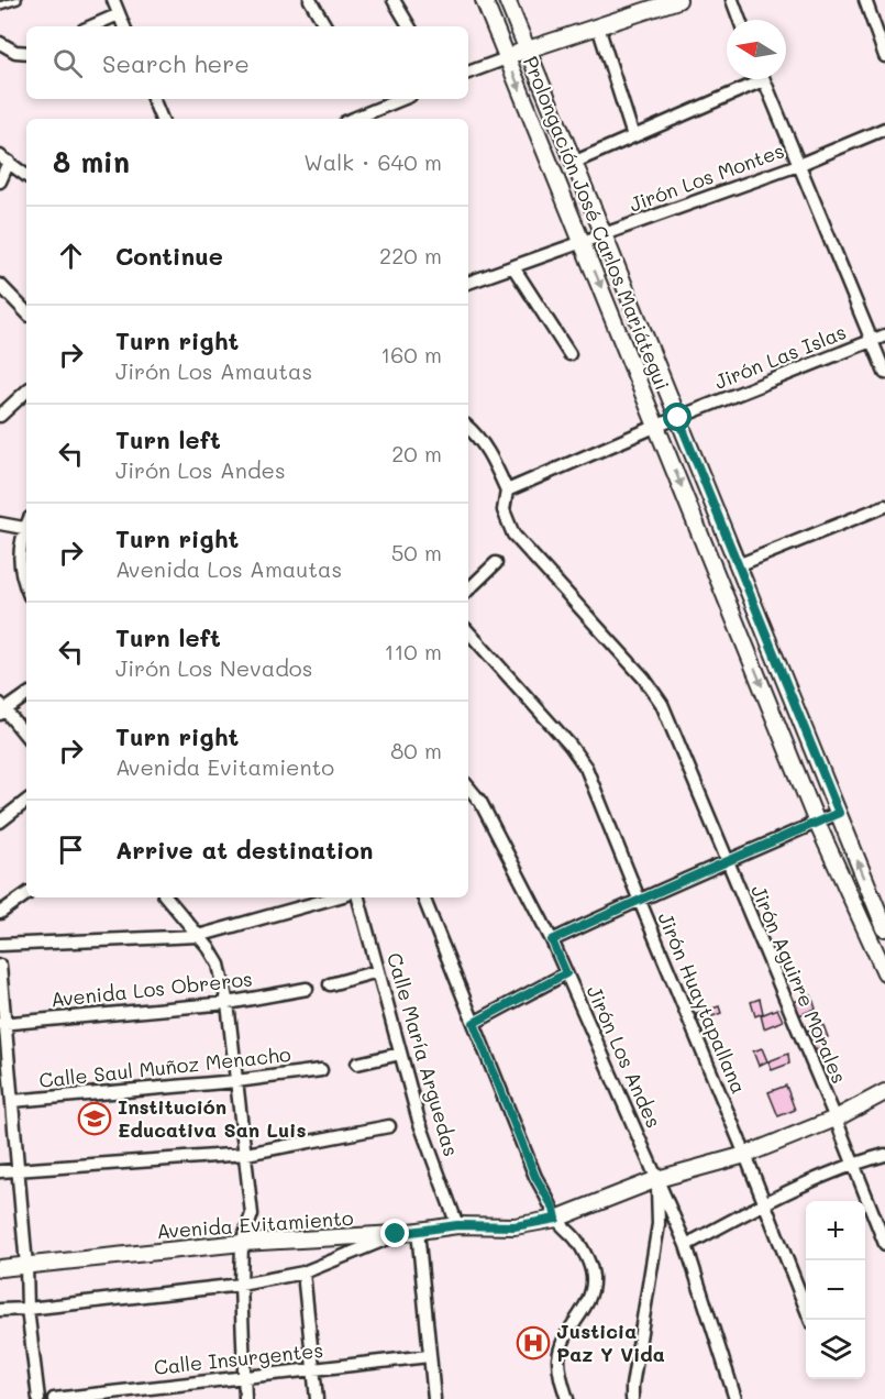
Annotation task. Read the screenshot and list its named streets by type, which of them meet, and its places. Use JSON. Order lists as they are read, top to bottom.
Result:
{
  "streets": {
    "street": [
      "Jirón Los Montes",
      "Prolongación José Carlos Mariátegui",
      "Jirón Las Islas",
      "Jirón Aguirre Morales",
      "Avenida Los Obreros",
      "Jirón Huaytapallana",
      "Calle María Arguedas",
      "Jirón Los Andes",
      "Calle Saul Muñoz Menacho",
      "Avenida Evitamiento",
      "Calle Insurgentes"
    ]
  },
  "crossings": [
    ["Jirón Los Montes", "Prolongación José Carlos Mariátegui"],
    ["Prolongación José Carlos Mariátegui", "Jirón Las Islas"],
    ["Jirón Las Islas", "Jirón Aguirre Morales"],
    ["Jirón Aguirre Morales", "Avenida Evitamiento"],
    ["Jirón Huaytapallana", "Avenida Evitamiento"],
    ["Calle María Arguedas", "Avenida Evitamiento"],
    ["Jirón Los Andes", "Avenida Evitamiento"]
  ],
  "places": {
    "school or university": ["Institución Educativa San Luis"],
    "hospital": ["Justicia Paz Y Vida"]
  },
  "north": "left",
  "page": {
    "search": "Search here",
    "heading": ["8 min", "Walk · 640 m"],
    "list": [
      ["Continue", "220 m"],
      ["Turn right", "Jirón Los Amautas", "160 m"],
      ["Turn left", "Jirón Los Andes", "20 m"],
      ["Turn right", "Avenida Los Amautas", "50 m"],
      ["Turn left", "Jirón Los Nevados", "110 m"],
      ["Turn right", "Avenida Evitamiento", "80 m"],
      "Arrive at destination"
    ],
    "map_buttons": ["+", "−"]
  }
}
